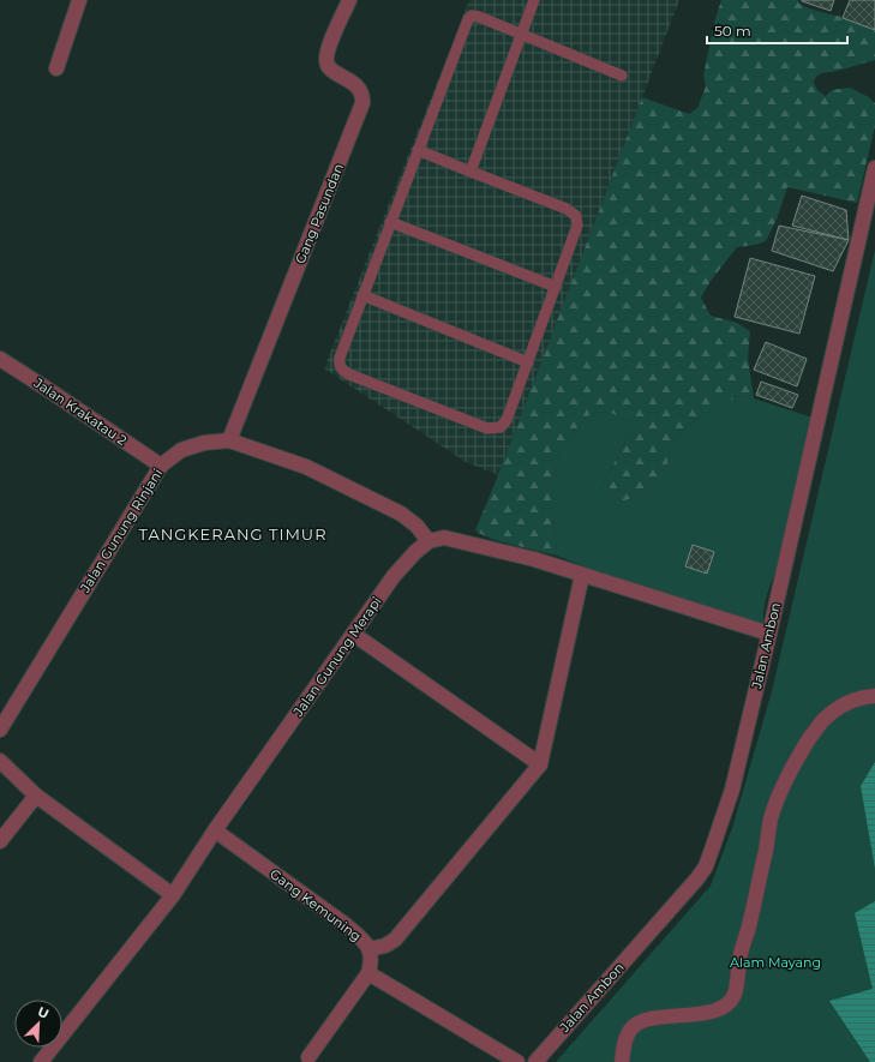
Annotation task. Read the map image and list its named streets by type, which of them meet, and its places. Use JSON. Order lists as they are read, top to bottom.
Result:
{
  "streets": {
    "street": [
      "Gang Pasundan",
      "Jalan Krakatau 2",
      "Jalan Gunung Rinjani",
      "Jalan Ambon",
      "Jalan Gunung Merapi",
      "Gang Kemuning"
    ]
  },
  "crossings": [
    ["Gang Pasundan", "Jalan Gunung Rinjani"],
    ["Jalan Krakatau 2", "Jalan Gunung Rinjani"],
    ["Jalan Gunung Rinjani", "Jalan Gunung Merapi"],
    ["Jalan Gunung Merapi", "Gang Kemuning"]
  ],
  "districts": ["TANGKERANG TIMUR"],
  "parks": ["Alam Mayang"],
  "scale_bar": "50 m",
  "north": "top right"
}
